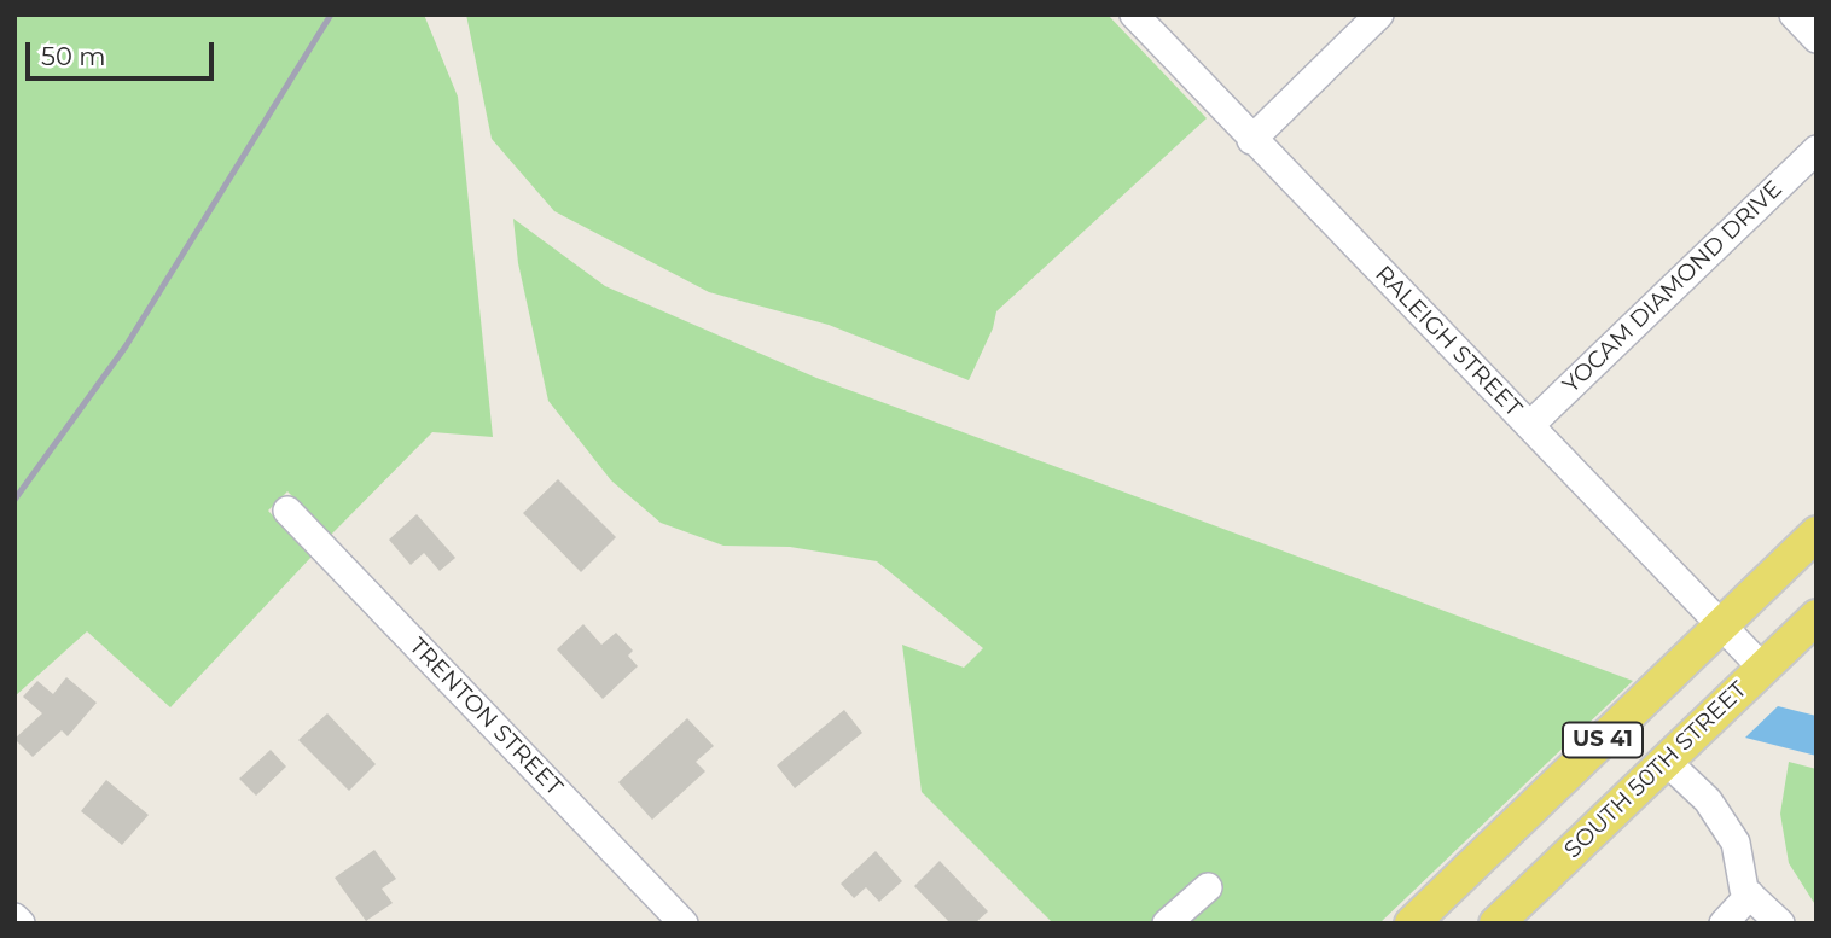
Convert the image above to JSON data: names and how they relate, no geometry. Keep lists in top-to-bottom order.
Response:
{
  "streets": {
    "main road": ["US 41", "SOUTH 50TH STREET"],
    "street": ["YOCAM DIAMOND DRIVE", "RALEIGH STREET", "TRENTON STREET"]
  },
  "crossings": [
    ["YOCAM DIAMOND DRIVE", "RALEIGH STREET"],
    ["RALEIGH STREET", "US 41"],
    ["RALEIGH STREET", "SOUTH 50TH STREET"]
  ],
  "scale_bar": "50 m"
}
